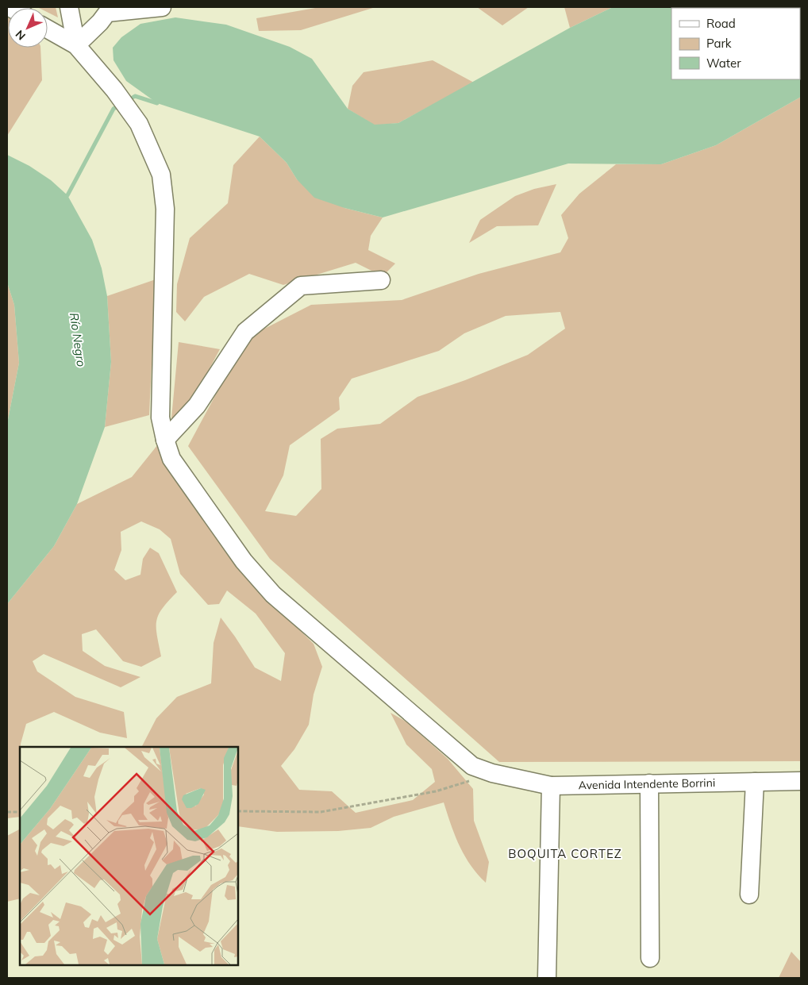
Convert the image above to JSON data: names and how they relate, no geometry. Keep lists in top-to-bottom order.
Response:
{
  "streets": {
    "street": ["Avenida Intendente Borrini"]
  },
  "districts": ["BOQUITA CORTEZ"],
  "water": ["Río Negro"],
  "legend": ["Road", "Park", "Water"],
  "north": "bottom left"
}
